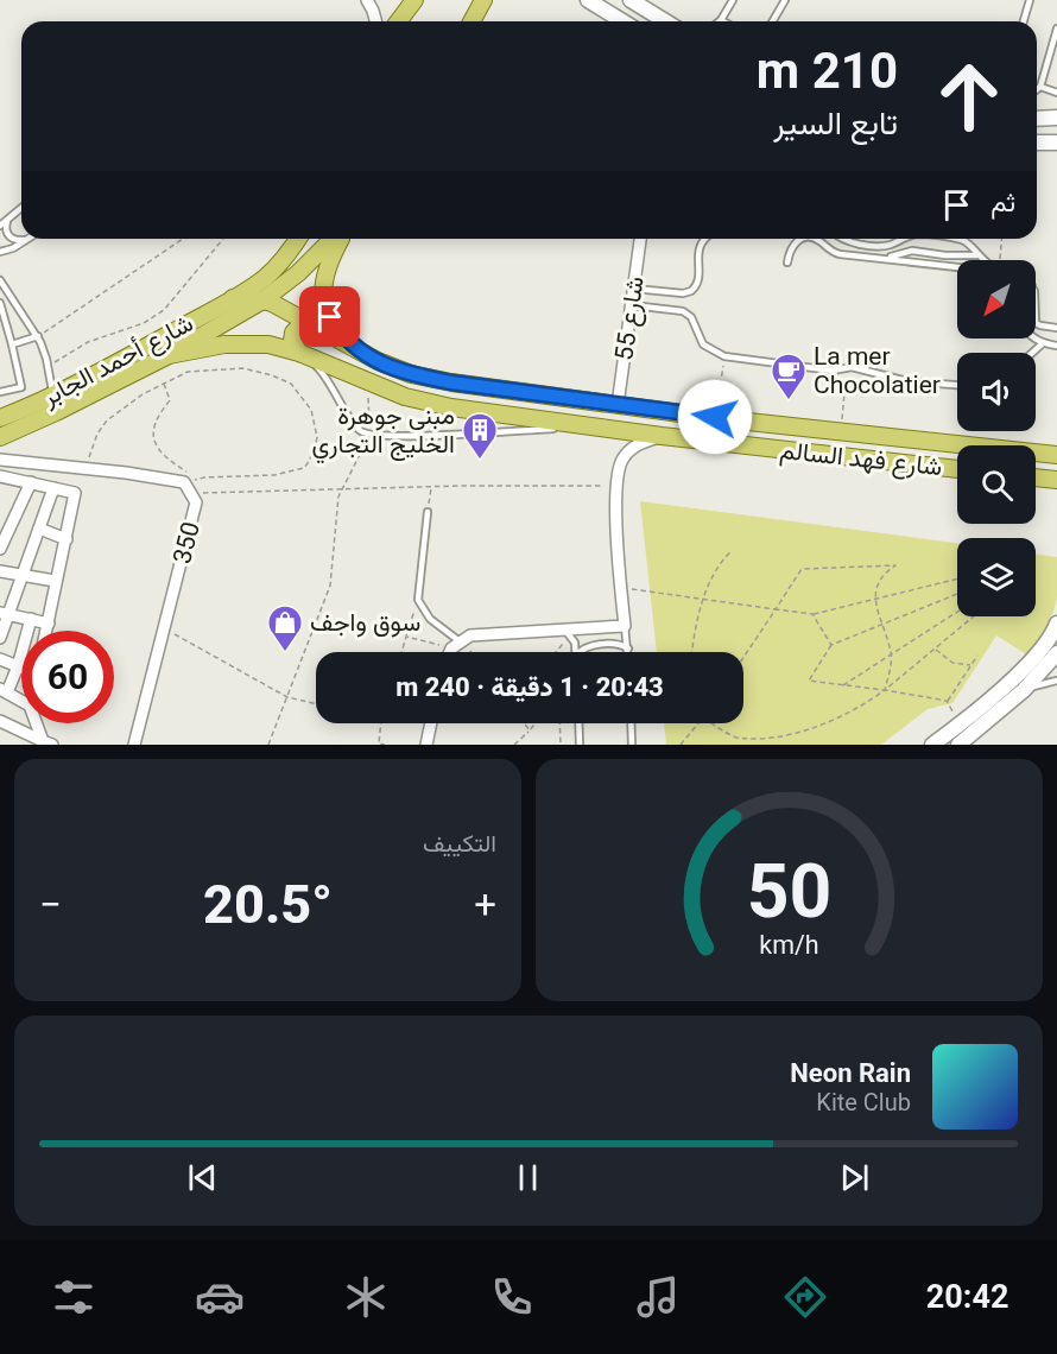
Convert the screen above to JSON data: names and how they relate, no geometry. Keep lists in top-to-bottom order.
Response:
{
  "streets": {
    "main road": ["شارع أحمد الجابر", "شارع فهد السالم"],
    "street": ["شارع 55", "350"]
  },
  "crossings": [
    ["شارع 55", "شارع فهد السالم"],
    ["شارع أحمد الجابر", "شارع فهد السالم"]
  ],
  "places": {
    "cafe": ["La mer Chocolatier"],
    "building": ["مبنى جوهرة الخليج التجاري"],
    "shop": ["سوق واجف"]
  },
  "north": "bottom left",
  "page": {
    "turn": ["210 m", "تابع السير"],
    "then": "ثم",
    "limit": "60",
    "trip": "20:43 · 1 دقيقة · 240 m",
    "tile": "التكييف",
    "heat": ["−", "20.5°", "+"],
    "song": ["Neon Rain", "Kite Club"],
    "tabs": "20:42",
    "gauge": ["50", "km/h"]
  }
}
